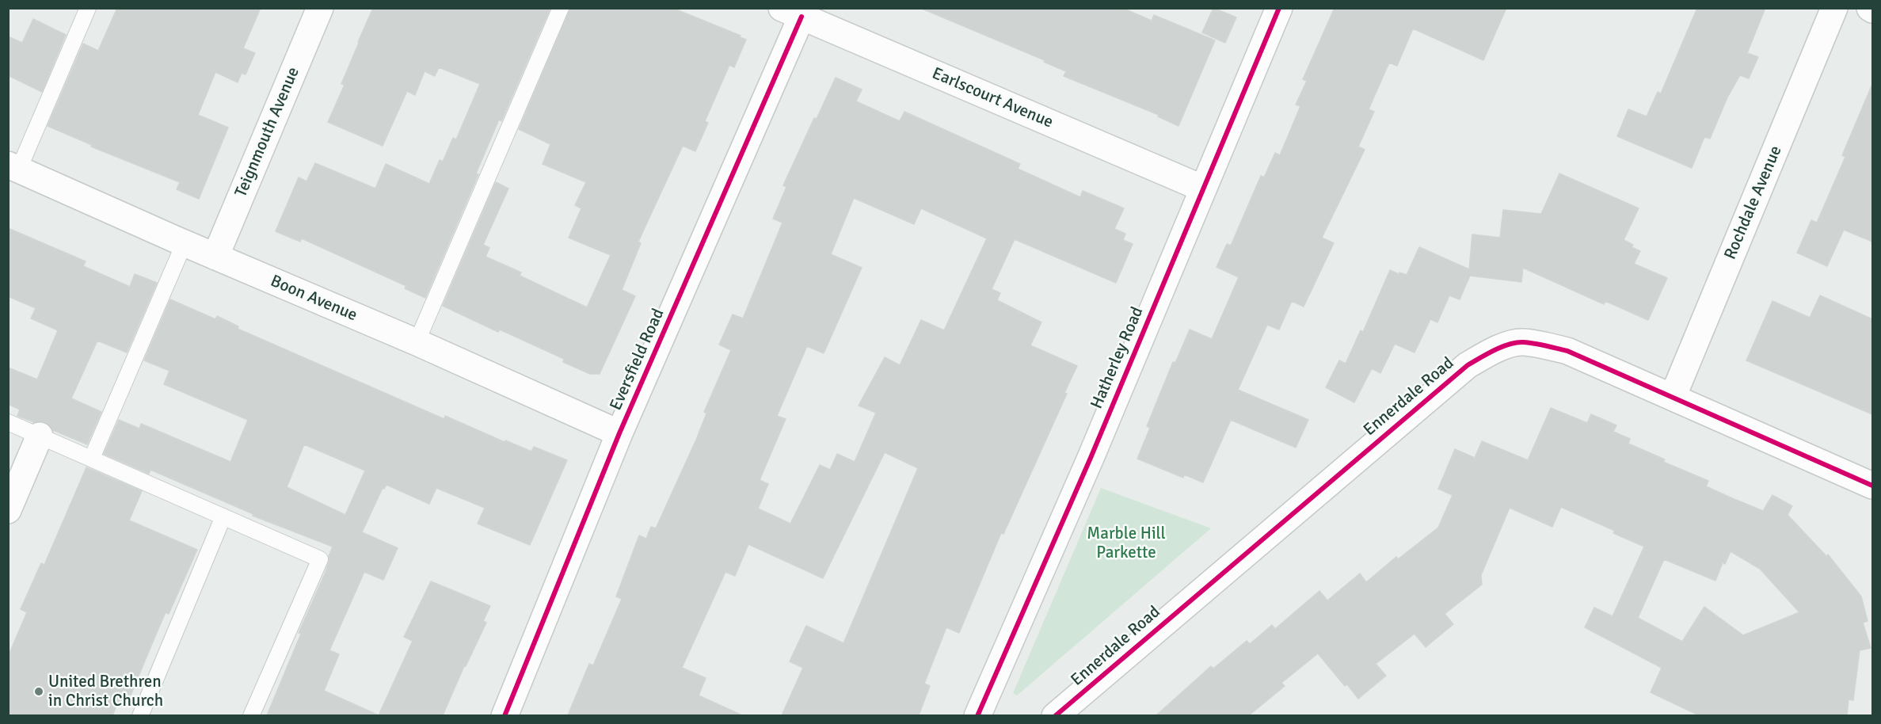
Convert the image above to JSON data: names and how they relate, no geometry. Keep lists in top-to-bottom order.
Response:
{
  "streets": {
    "street": [
      "Earlscourt Avenue",
      "Teignmouth Avenue",
      "Rochdale Avenue",
      "Boon Avenue",
      "Hatherley Road",
      "Eversfield Road",
      "Ennerdale Road"
    ]
  },
  "crossings": [
    ["Earlscourt Avenue", "Hatherley Road"],
    ["Earlscourt Avenue", "Eversfield Road"],
    ["Teignmouth Avenue", "Boon Avenue"],
    ["Rochdale Avenue", "Ennerdale Road"],
    ["Boon Avenue", "Eversfield Road"]
  ],
  "parks": ["Marble Hill Parkette"],
  "places": ["United Brethren in Christ Church"]
}
